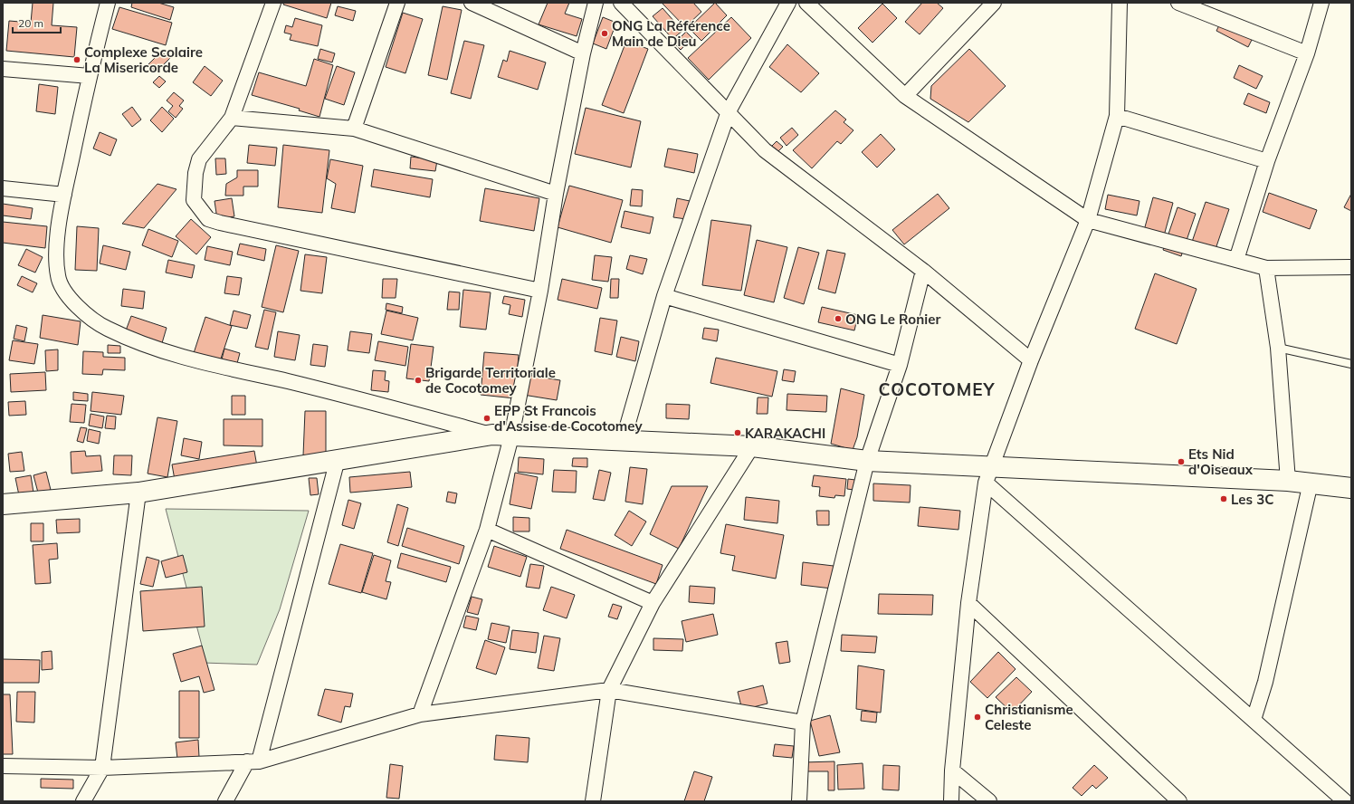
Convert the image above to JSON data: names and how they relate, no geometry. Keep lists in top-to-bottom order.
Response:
{
  "districts": ["COCOTOMEY"],
  "places": [
    "ONG La Référence Main de Dieu",
    "Complexe Scolaire La Misericorde",
    "ONG Le Ronier",
    "Brigarde Territoriale de Cocotomey",
    "EPP St Francois d'Assise de Cocotomey",
    "KARAKACHI",
    "Ets Nid d'Oiseaux",
    "Les 3C",
    "Christianisme Celeste"
  ],
  "scale_bar": "20 m"
}
